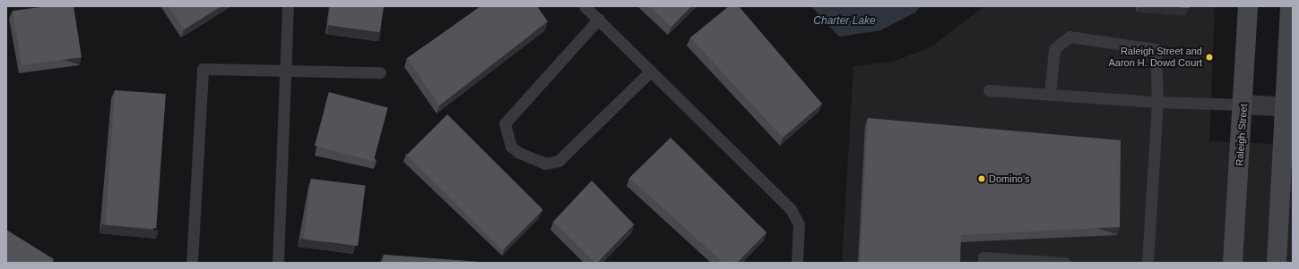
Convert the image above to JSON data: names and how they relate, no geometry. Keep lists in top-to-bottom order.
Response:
{
  "streets": {
    "street": ["Raleigh Street"]
  },
  "water": ["Charter Lake"],
  "places": ["Raleigh Street and Aaron H. Dowd Court", "Domino's"]
}
